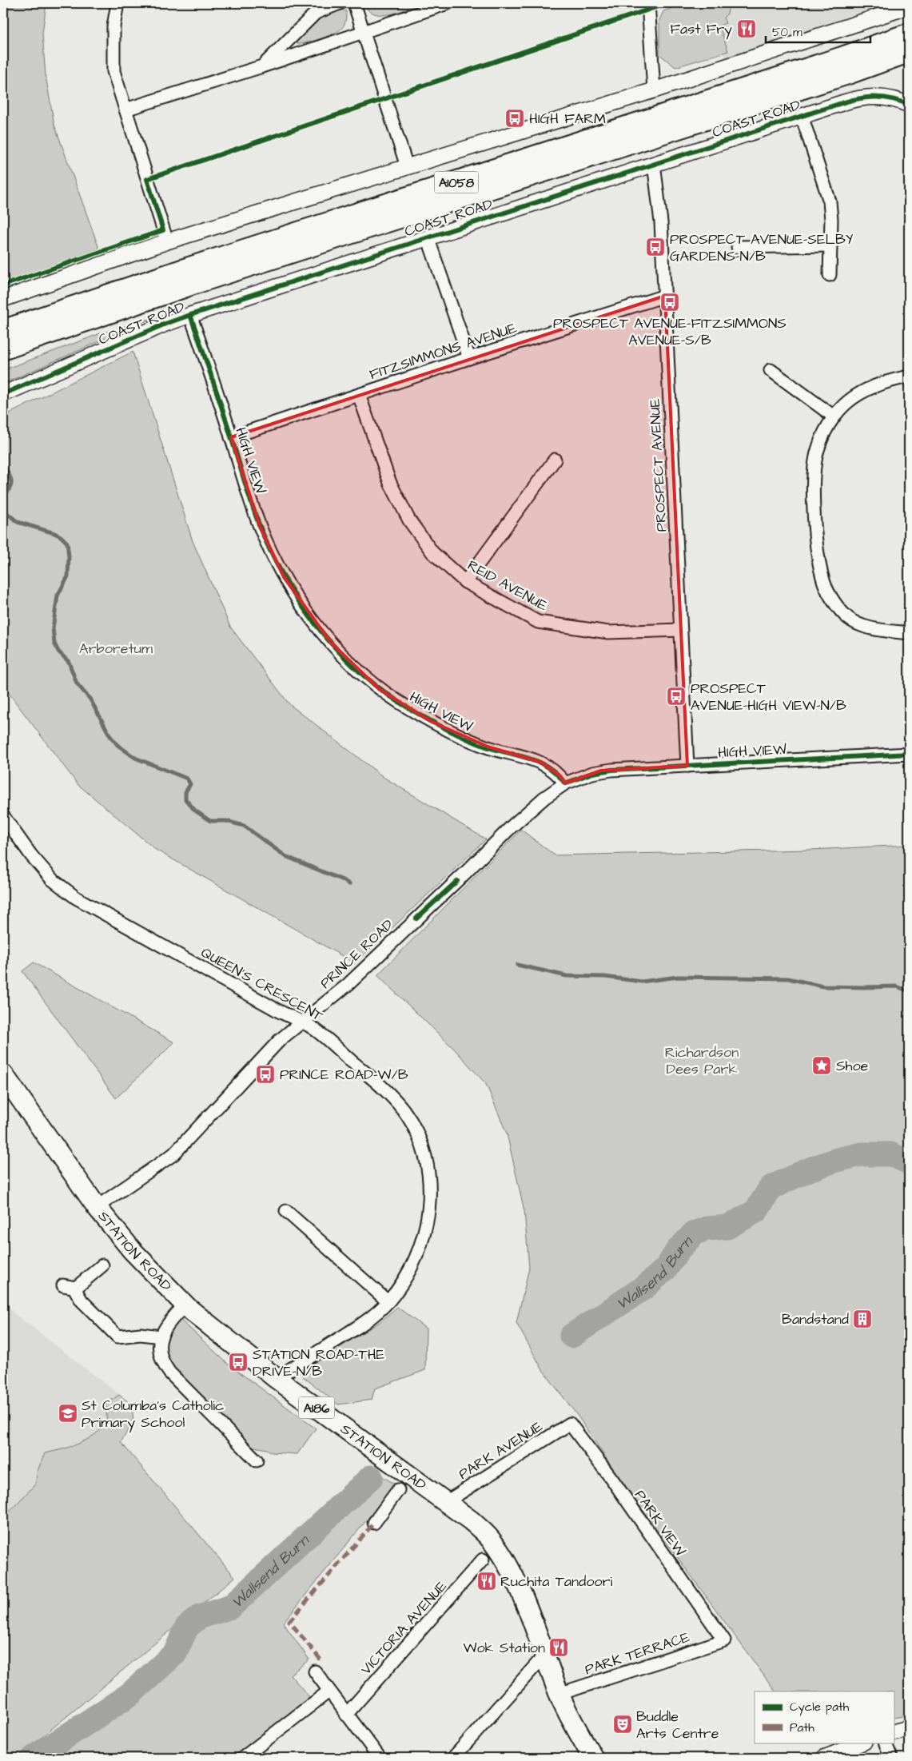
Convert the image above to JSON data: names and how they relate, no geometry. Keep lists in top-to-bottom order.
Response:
{
  "streets": {
    "highway": ["COAST ROAD", "A1058"],
    "main road": ["STATION ROAD", "A186"],
    "street": [
      "FITZSIMMONS AVENUE",
      "HIGH VIEW",
      "PROSPECT AVENUE",
      "REID AVENUE",
      "PRINCE ROAD",
      "QUEEN'S CRESCENT",
      "PARK AVENUE",
      "PARK VIEW",
      "VICTORIA AVENUE",
      "PARK TERRACE"
    ]
  },
  "crossings": [
    ["COAST ROAD", "HIGH VIEW"],
    ["COAST ROAD", "PROSPECT AVENUE"],
    ["FITZSIMMONS AVENUE", "HIGH VIEW"],
    ["FITZSIMMONS AVENUE", "PROSPECT AVENUE"],
    ["FITZSIMMONS AVENUE", "REID AVENUE"],
    ["HIGH VIEW", "PROSPECT AVENUE"],
    ["HIGH VIEW", "PRINCE ROAD"],
    ["PROSPECT AVENUE", "REID AVENUE"],
    ["PRINCE ROAD", "QUEEN'S CRESCENT"],
    ["PRINCE ROAD", "STATION ROAD"],
    ["QUEEN'S CRESCENT", "STATION ROAD"],
    ["STATION ROAD", "PARK AVENUE"],
    ["STATION ROAD", "PARK TERRACE"],
    ["PARK AVENUE", "PARK VIEW"],
    ["PARK VIEW", "PARK TERRACE"]
  ],
  "water": ["Wallsend Burn"],
  "parks": ["Arboretum", "Richardson Dees Park"],
  "places": {
    "restaurant": ["Fast Fry", "Ruchita Tandoori", "Wok Station"],
    "bus stop": [
      "HIGH FARM",
      "PROSPECT AVENUE-SELBY GARDENS-N/B",
      "PROSPECT AVENUE-FITZSIMMONS AVENUE-S/B",
      "PROSPECT AVENUE-HIGH VIEW-N/B",
      "PRINCE ROAD-W/B",
      "STATION ROAD-THE DRIVE-N/B"
    ],
    "place": ["Shoe"],
    "building": ["Bandstand"],
    "school or university": ["St Columba's Catholic Primary School"],
    "theatre": ["Buddle Arts Centre"]
  },
  "legend": ["Cycle path", "Path"],
  "scale_bar": "50 m"
}
